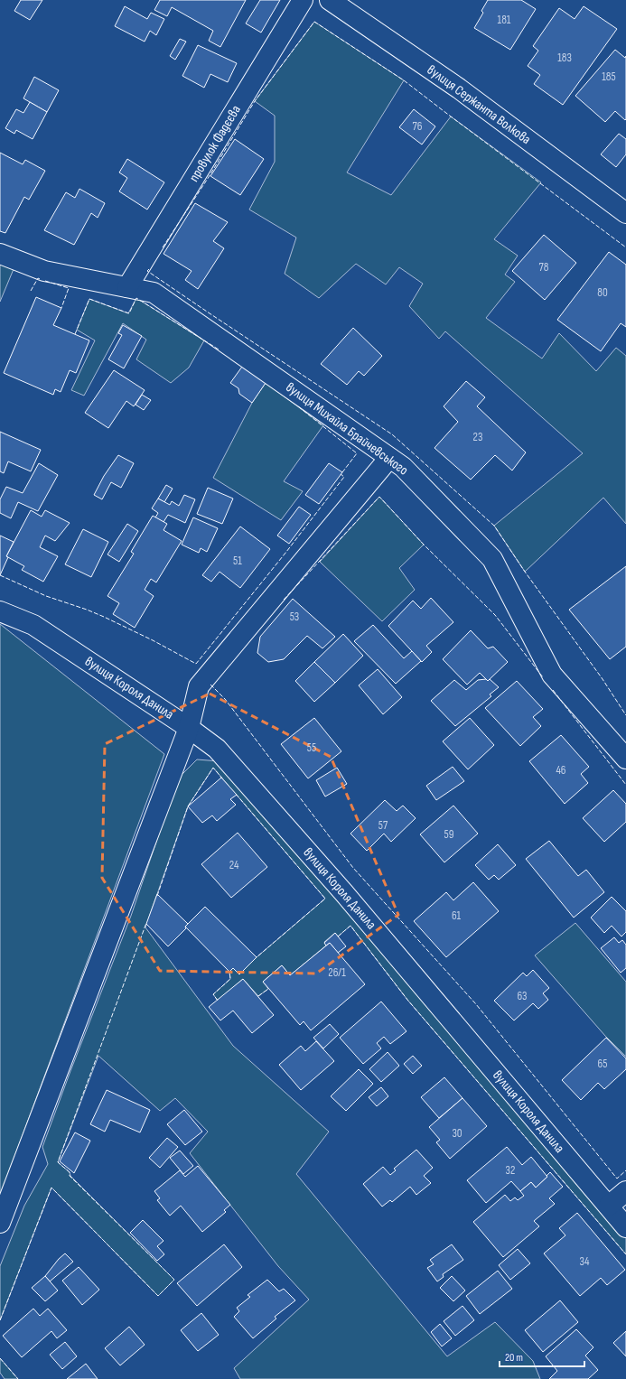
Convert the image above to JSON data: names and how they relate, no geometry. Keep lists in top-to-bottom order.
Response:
{
  "streets": {
    "street": [
      "вулиця Сержанта Волкова",
      "провулок Фадєєва",
      "вулиця Михайла Брайчевського",
      "вулиця Короля Данила"
    ]
  },
  "crossings": [
    ["провулок Фадєєва", "вулиця Михайла Брайчевського"]
  ],
  "house_numbers": [
    "181",
    "183",
    "185",
    "76",
    "78",
    "80",
    "23",
    "51",
    "53",
    "55",
    "46",
    "57",
    "59",
    "24",
    "61",
    "26/1",
    "63",
    "65",
    "30",
    "32",
    "34"
  ],
  "scale_bar": "20 m"
}
